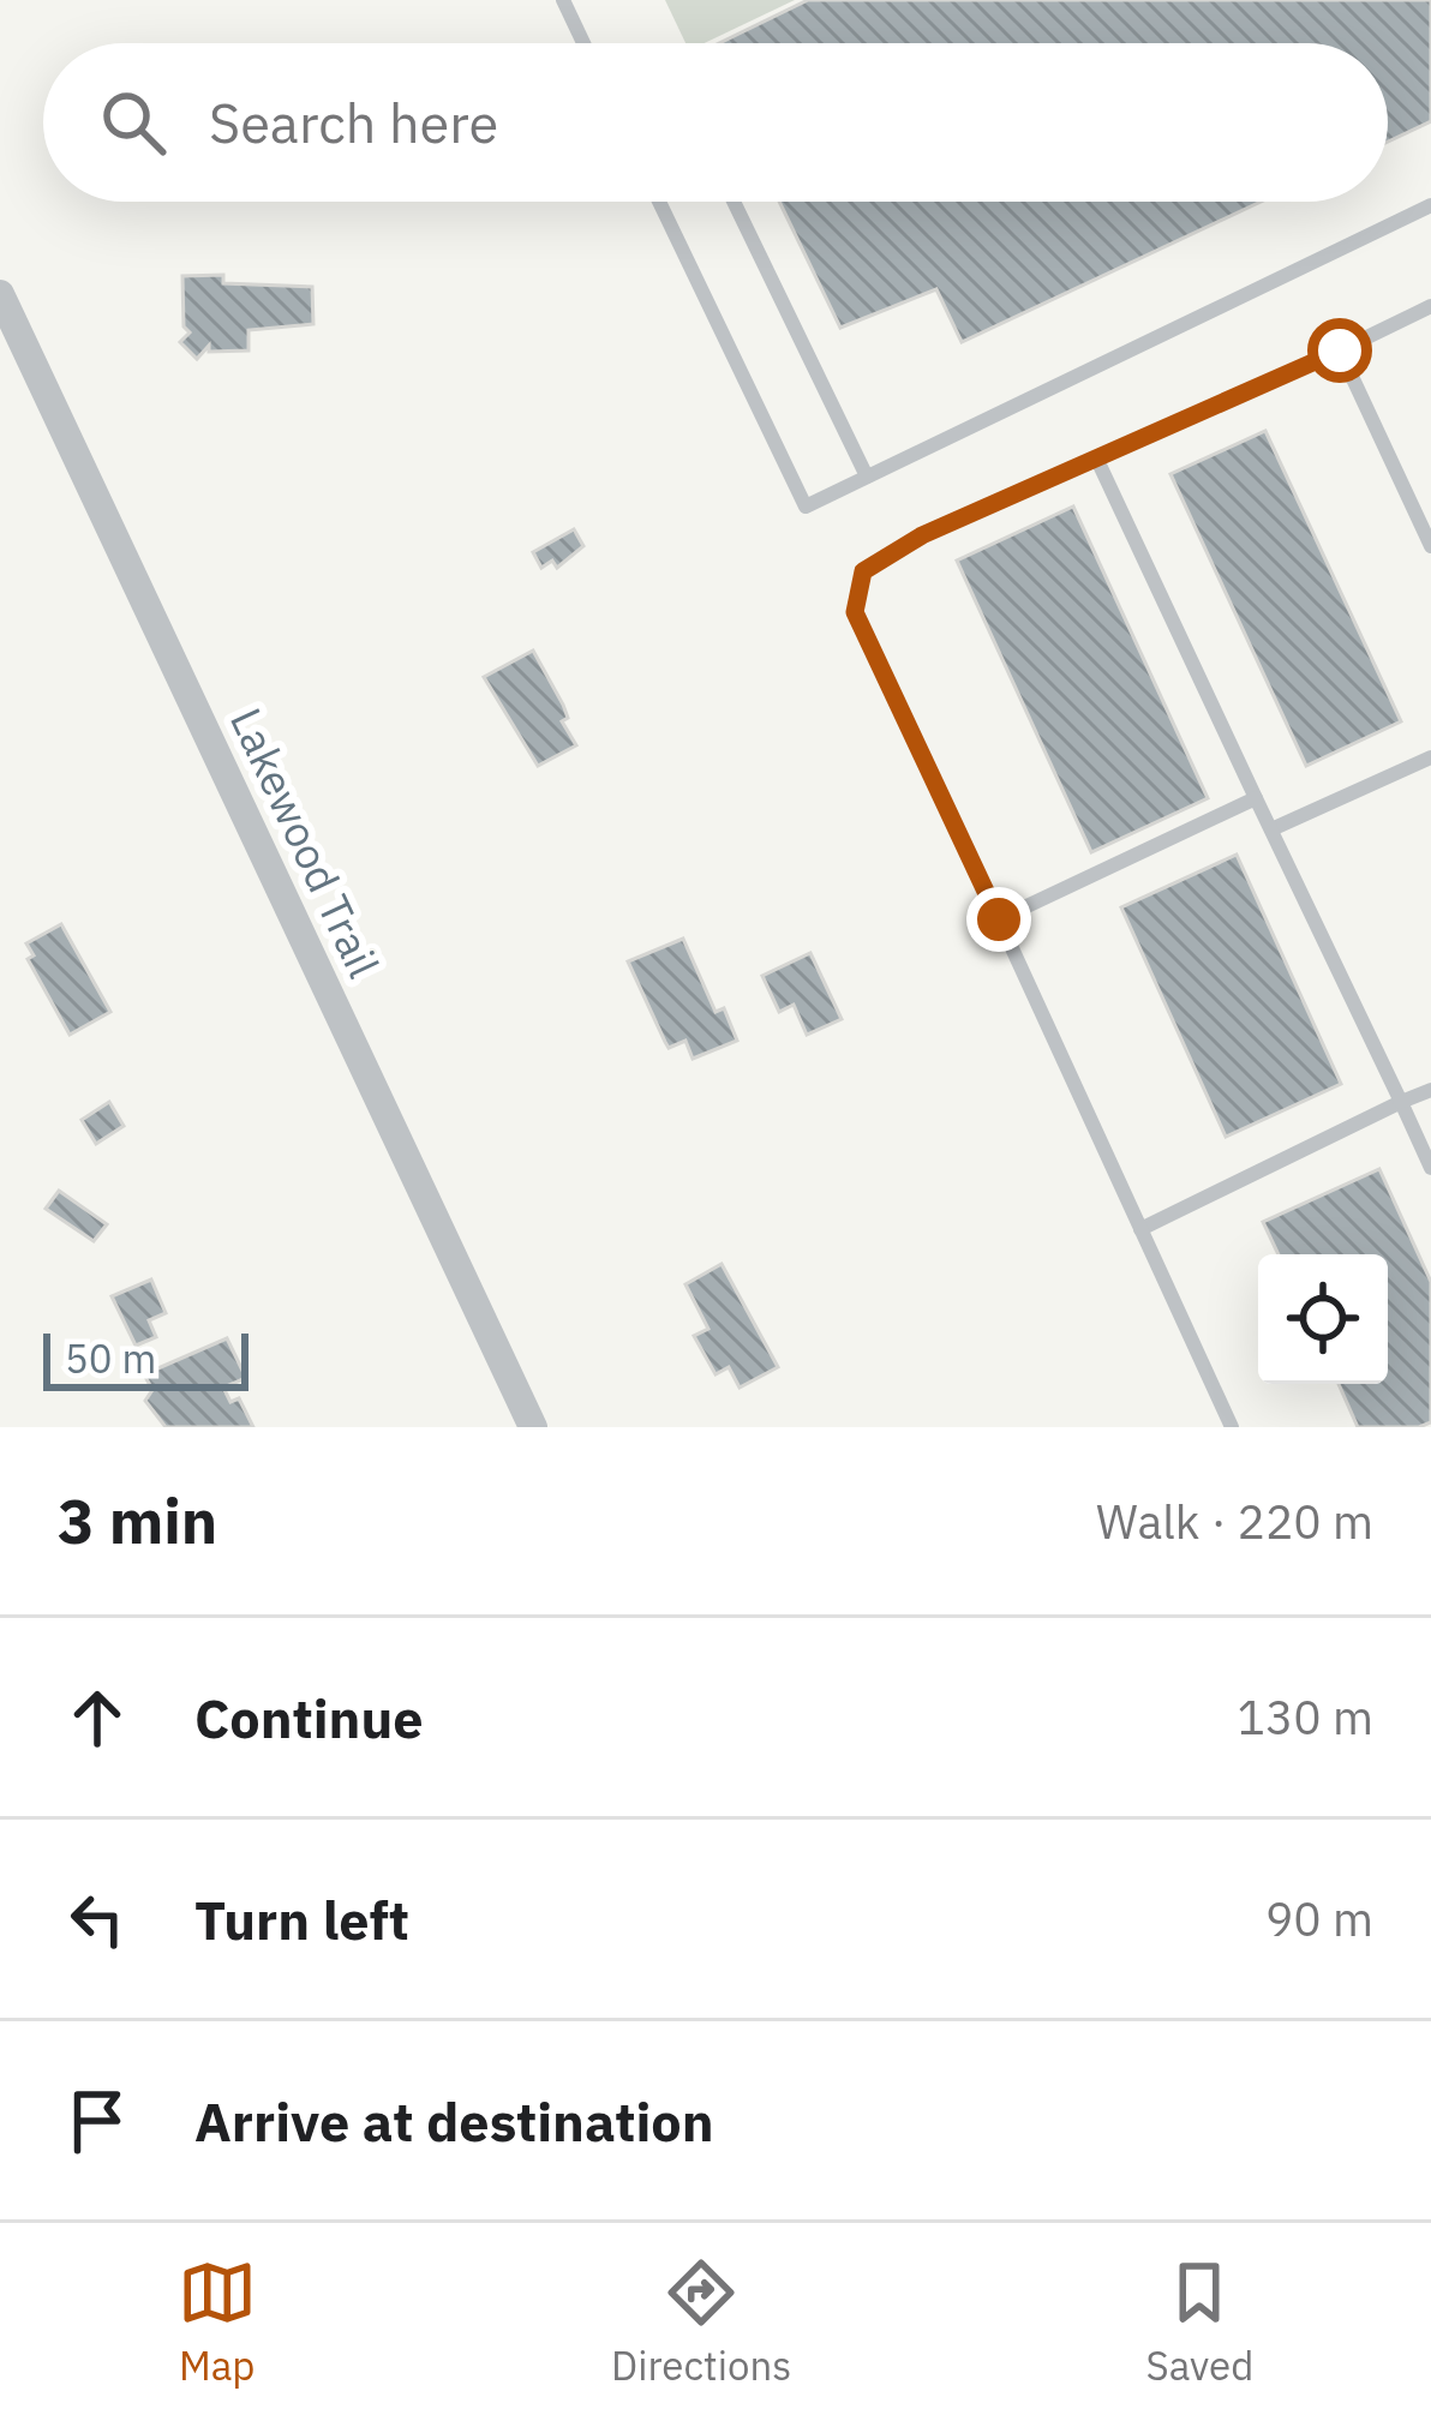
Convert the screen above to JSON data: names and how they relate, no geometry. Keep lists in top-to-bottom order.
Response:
{
  "streets": {
    "street": ["Lakewood Trail"]
  },
  "scale_bar": "50 m",
  "page": {
    "search": "Search here",
    "scale": "50 m",
    "heading": ["3 min", "Walk · 220 m"],
    "list": [
      ["Continue", "130 m"],
      ["Turn left", "90 m"],
      "Arrive at destination"
    ],
    "nav": ["Map", "Directions", "Saved"]
  }
}
